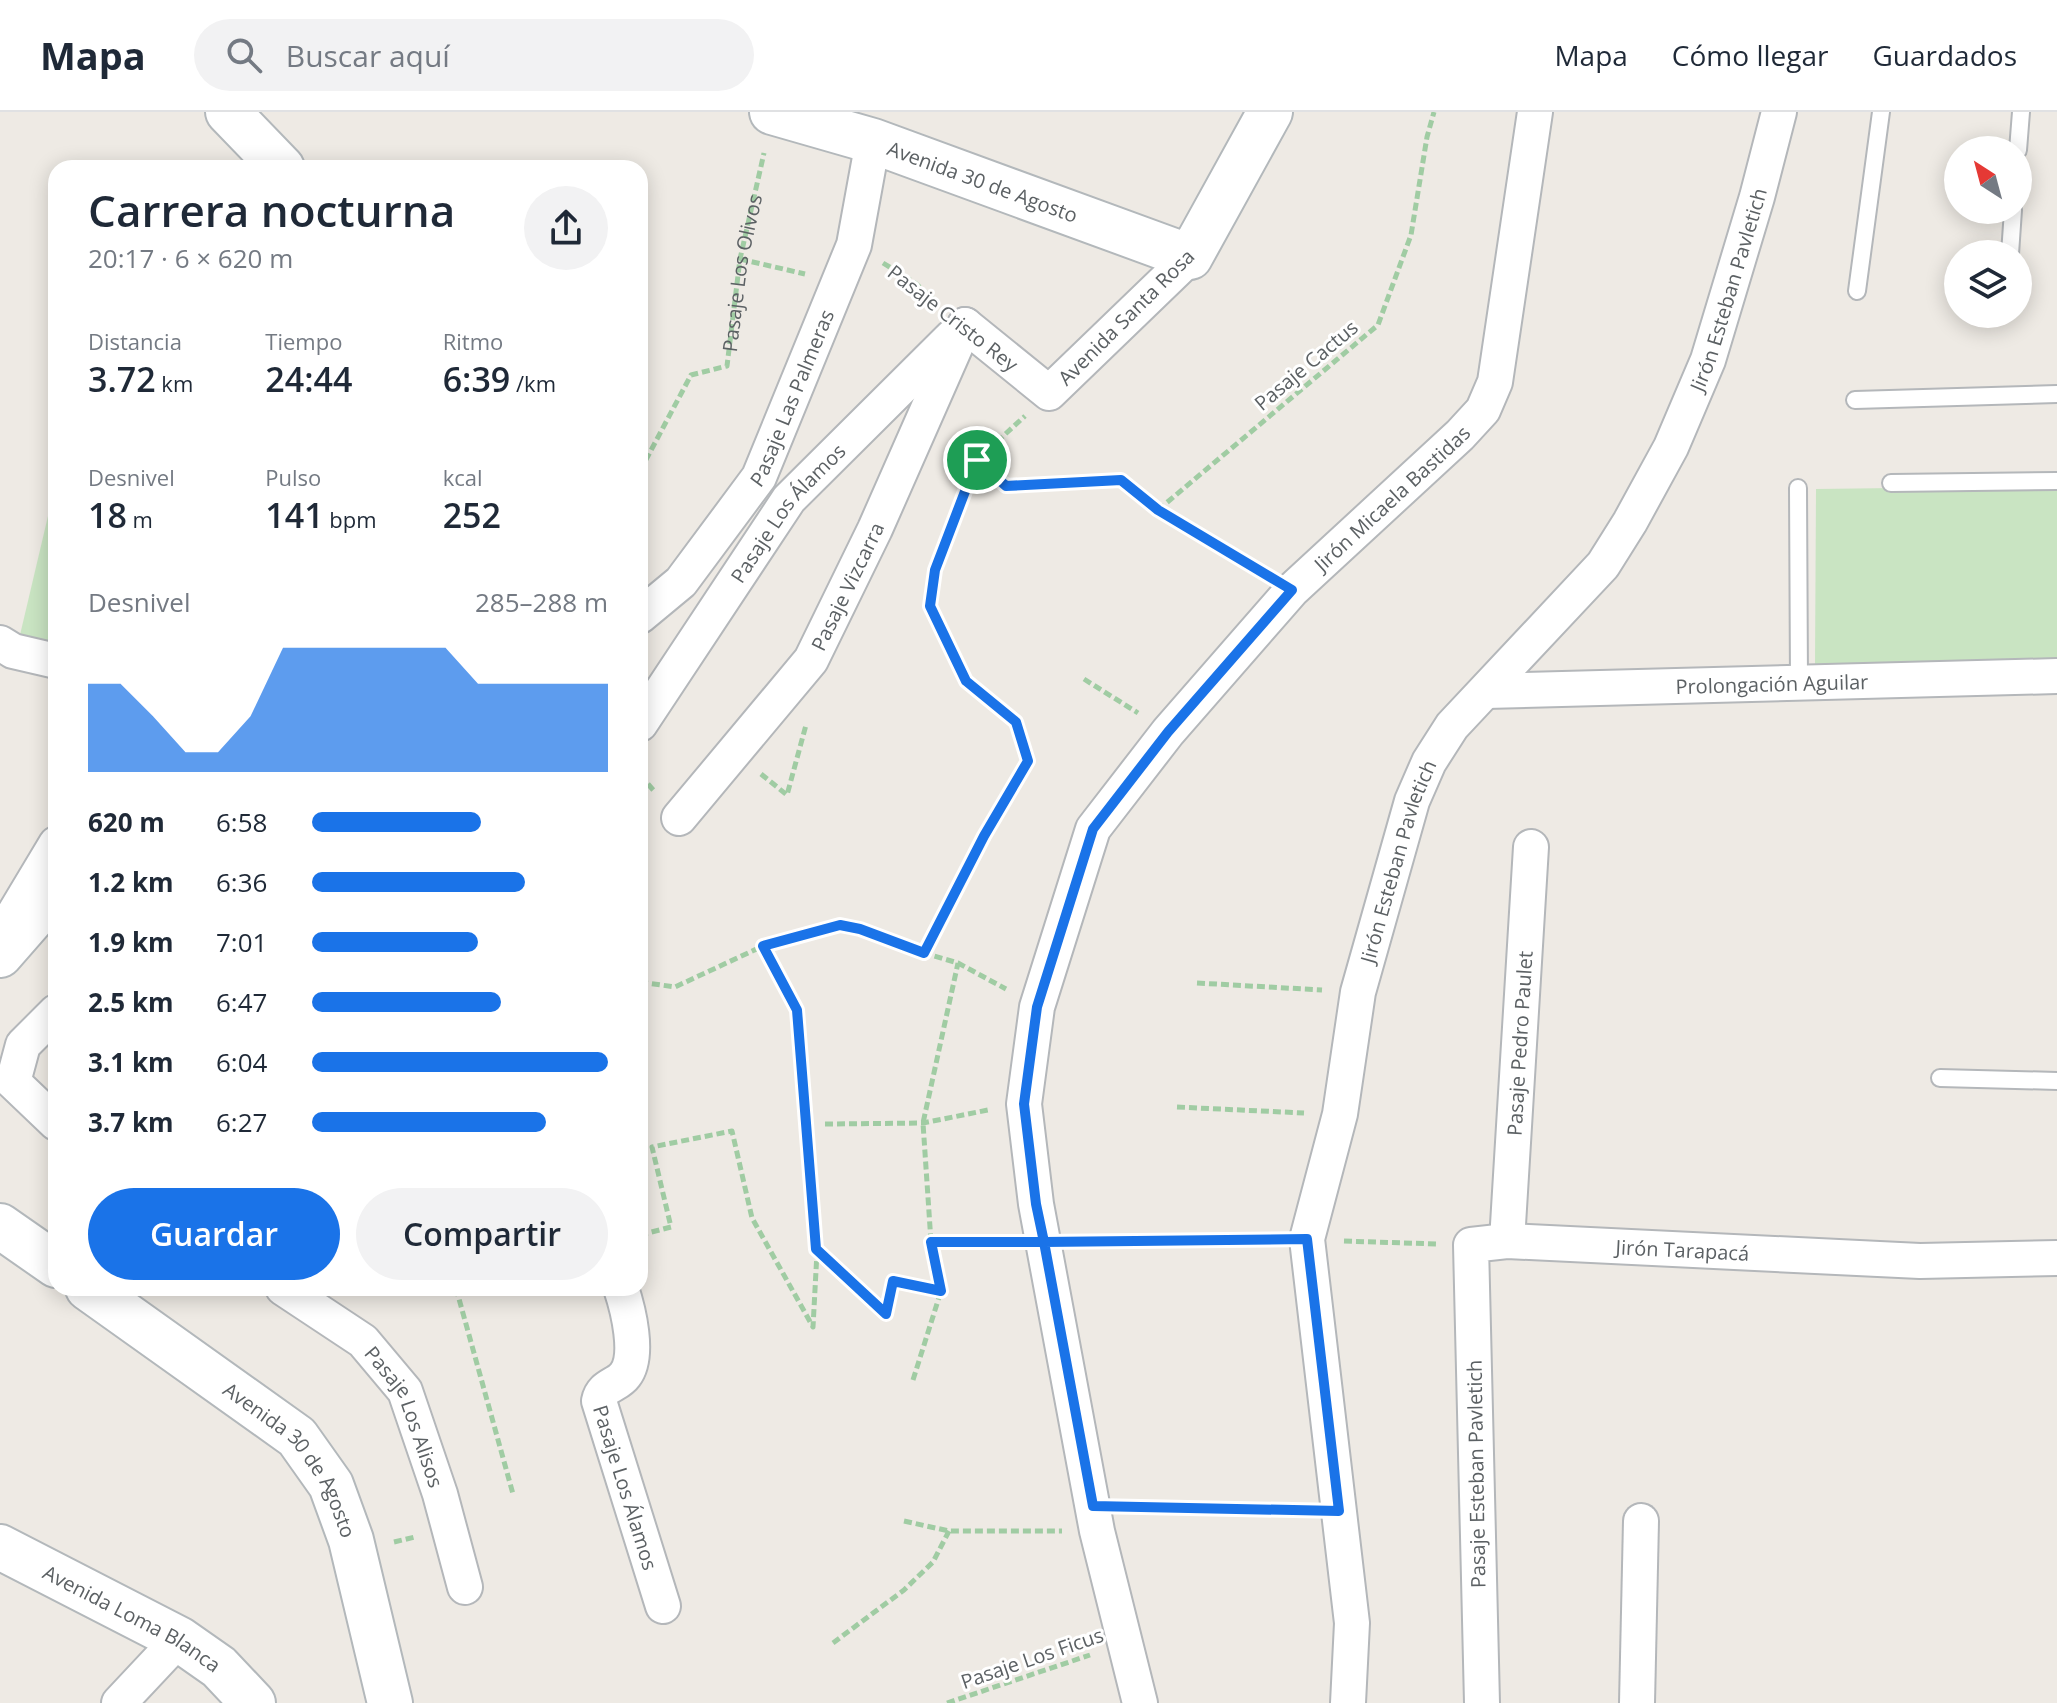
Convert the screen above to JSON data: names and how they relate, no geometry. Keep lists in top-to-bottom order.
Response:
{
  "streets": {
    "street": [
      "Avenida 30 de Agosto",
      "Jirón Esteban Pavletich",
      "Avenida Santa Rosa",
      "Pasaje Cristo Rey",
      "Pasaje Las Palmeras",
      "Jirón Micaela Bastidas",
      "Pasaje Los Álamos",
      "Pasaje Vizcarra",
      "Prolongación Aguilar",
      "Pasaje Pedro Paulet",
      "Jirón Tarapacá",
      "Pasaje Los Alisos",
      "Pasaje Esteban Pavletich",
      "Avenida Loma Blanca"
    ],
    "path": ["Pasaje Los Olivos", "Pasaje Cactus", "Pasaje Los Ficus"]
  },
  "crossings": [
    ["Avenida 30 de Agosto", "Pasaje Los Olivos"],
    ["Avenida 30 de Agosto", "Avenida Santa Rosa"],
    ["Avenida 30 de Agosto", "Pasaje Las Palmeras"],
    ["Jirón Esteban Pavletich", "Prolongación Aguilar"],
    ["Avenida Santa Rosa", "Pasaje Cristo Rey"],
    ["Pasaje Cristo Rey", "Pasaje Las Palmeras"],
    ["Pasaje Cristo Rey", "Pasaje Los Álamos"],
    ["Pasaje Cristo Rey", "Pasaje Vizcarra"],
    ["Jirón Micaela Bastidas", "Pasaje Los Ficus"],
    ["Pasaje Los Álamos", "Pasaje Vizcarra"],
    ["Pasaje Pedro Paulet", "Jirón Tarapacá"],
    ["Jirón Tarapacá", "Pasaje Esteban Pavletich"]
  ],
  "north": "top left",
  "page": {
    "header": "Mapa",
    "search": "Buscar aquí",
    "nav": ["Mapa", "Cómo llegar", "Guardados"],
    "heading": ["Carrera nocturna", "20:17 · 6 × 620 m"],
    "stats": [
      ["Distancia", "3.72 km"],
      ["Tiempo", "24:44"],
      ["Ritmo", "6:39 /km"],
      ["Desnivel", "18 m"],
      ["Pulso", "141 bpm"],
      ["kcal", "252"]
    ],
    "chart": ["Desnivel", "285–288 m"],
    "list": [
      {
        "name": "620 m",
        "note": "6:58"
      },
      {
        "name": "1.2 km",
        "note": "6:36"
      },
      {
        "name": "1.9 km",
        "note": "7:01"
      },
      {
        "name": "2.5 km",
        "note": "6:47"
      },
      {
        "name": "3.1 km",
        "note": "6:04"
      },
      {
        "name": "3.7 km",
        "note": "6:27"
      }
    ],
    "buttons": ["Guardar", "Compartir"]
  }
}
